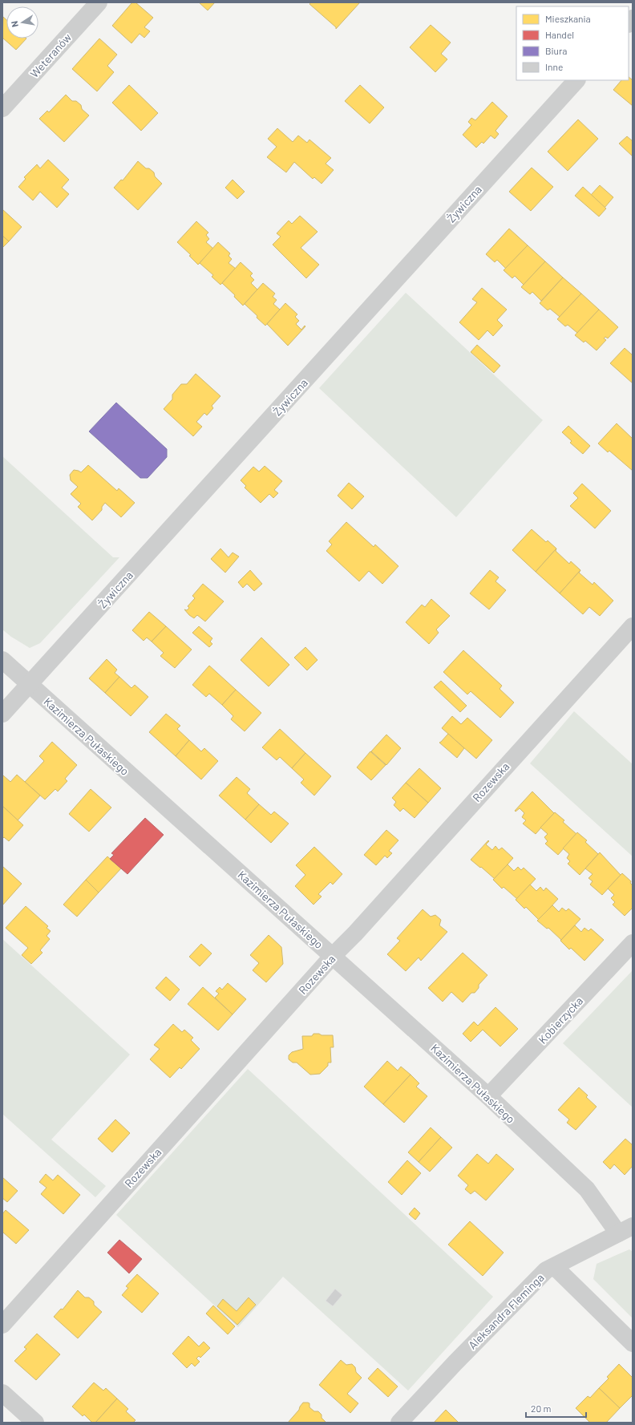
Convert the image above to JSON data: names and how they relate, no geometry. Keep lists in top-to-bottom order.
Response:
{
  "streets": {
    "street": [
      "Weteranów",
      "Żywiczna",
      "Kazimierza Pułaskiego",
      "Rozewska",
      "Kobierzycka",
      "Aleksandra Fleminga"
    ]
  },
  "crossings": [
    ["Żywiczna", "Kazimierza Pułaskiego"],
    ["Kazimierza Pułaskiego", "Rozewska"],
    ["Kazimierza Pułaskiego", "Kobierzycka"],
    ["Kazimierza Pułaskiego", "Aleksandra Fleminga"]
  ],
  "legend": [
    "Mieszkania",
    "Handel",
    "Biura",
    "Inne"
  ],
  "scale_bar": "20 m",
  "north": "left"
}
